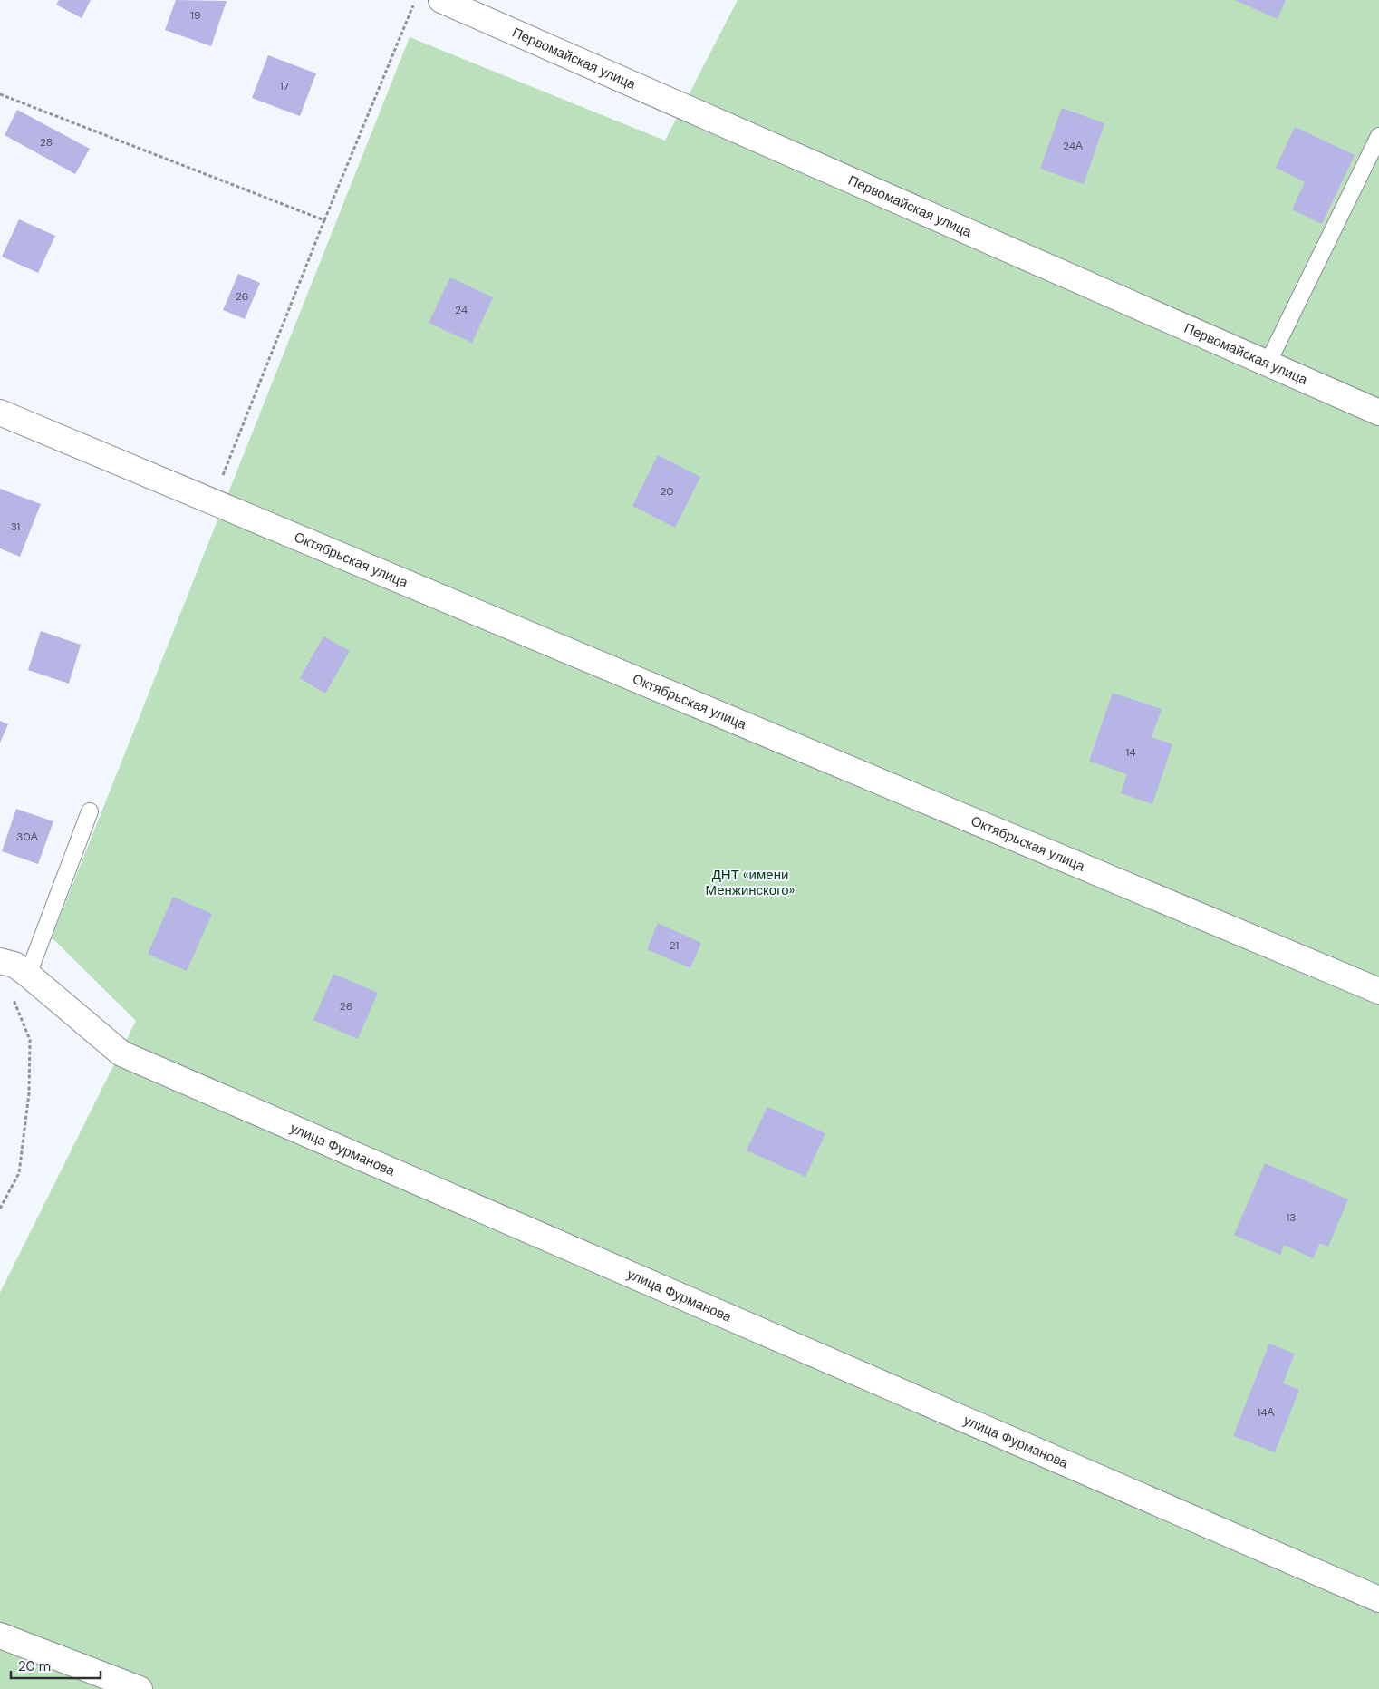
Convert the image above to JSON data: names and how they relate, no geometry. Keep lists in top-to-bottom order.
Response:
{
  "streets": {
    "street": ["Первомайская улица", "Октябрьская улица", "улица Фурманова"]
  },
  "parks": ["ДНТ «имени Менжинского»"],
  "house_numbers": [
    "19",
    "17",
    "28",
    "24А",
    "26",
    "24",
    "20",
    "31",
    "14",
    "30А",
    "21",
    "26",
    "13",
    "14А"
  ],
  "scale_bar": "20 m"
}
